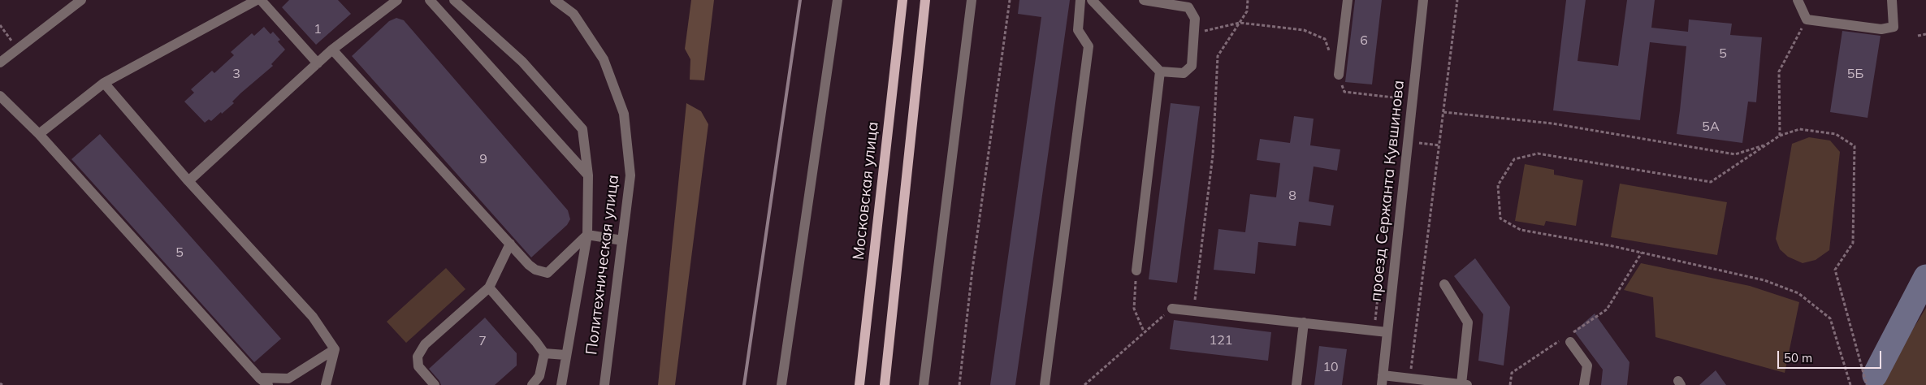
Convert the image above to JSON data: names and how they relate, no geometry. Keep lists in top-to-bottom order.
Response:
{
  "streets": {
    "main road": ["Московская улица"],
    "street": ["проезд Сержанта Кувшинова", "Политехническая улица"]
  },
  "house_numbers": [
    "1",
    "6",
    "5",
    "3",
    "5Б",
    "5А",
    "9",
    "8",
    "5",
    "121",
    "7",
    "10"
  ],
  "scale_bar": "50 m"
}
